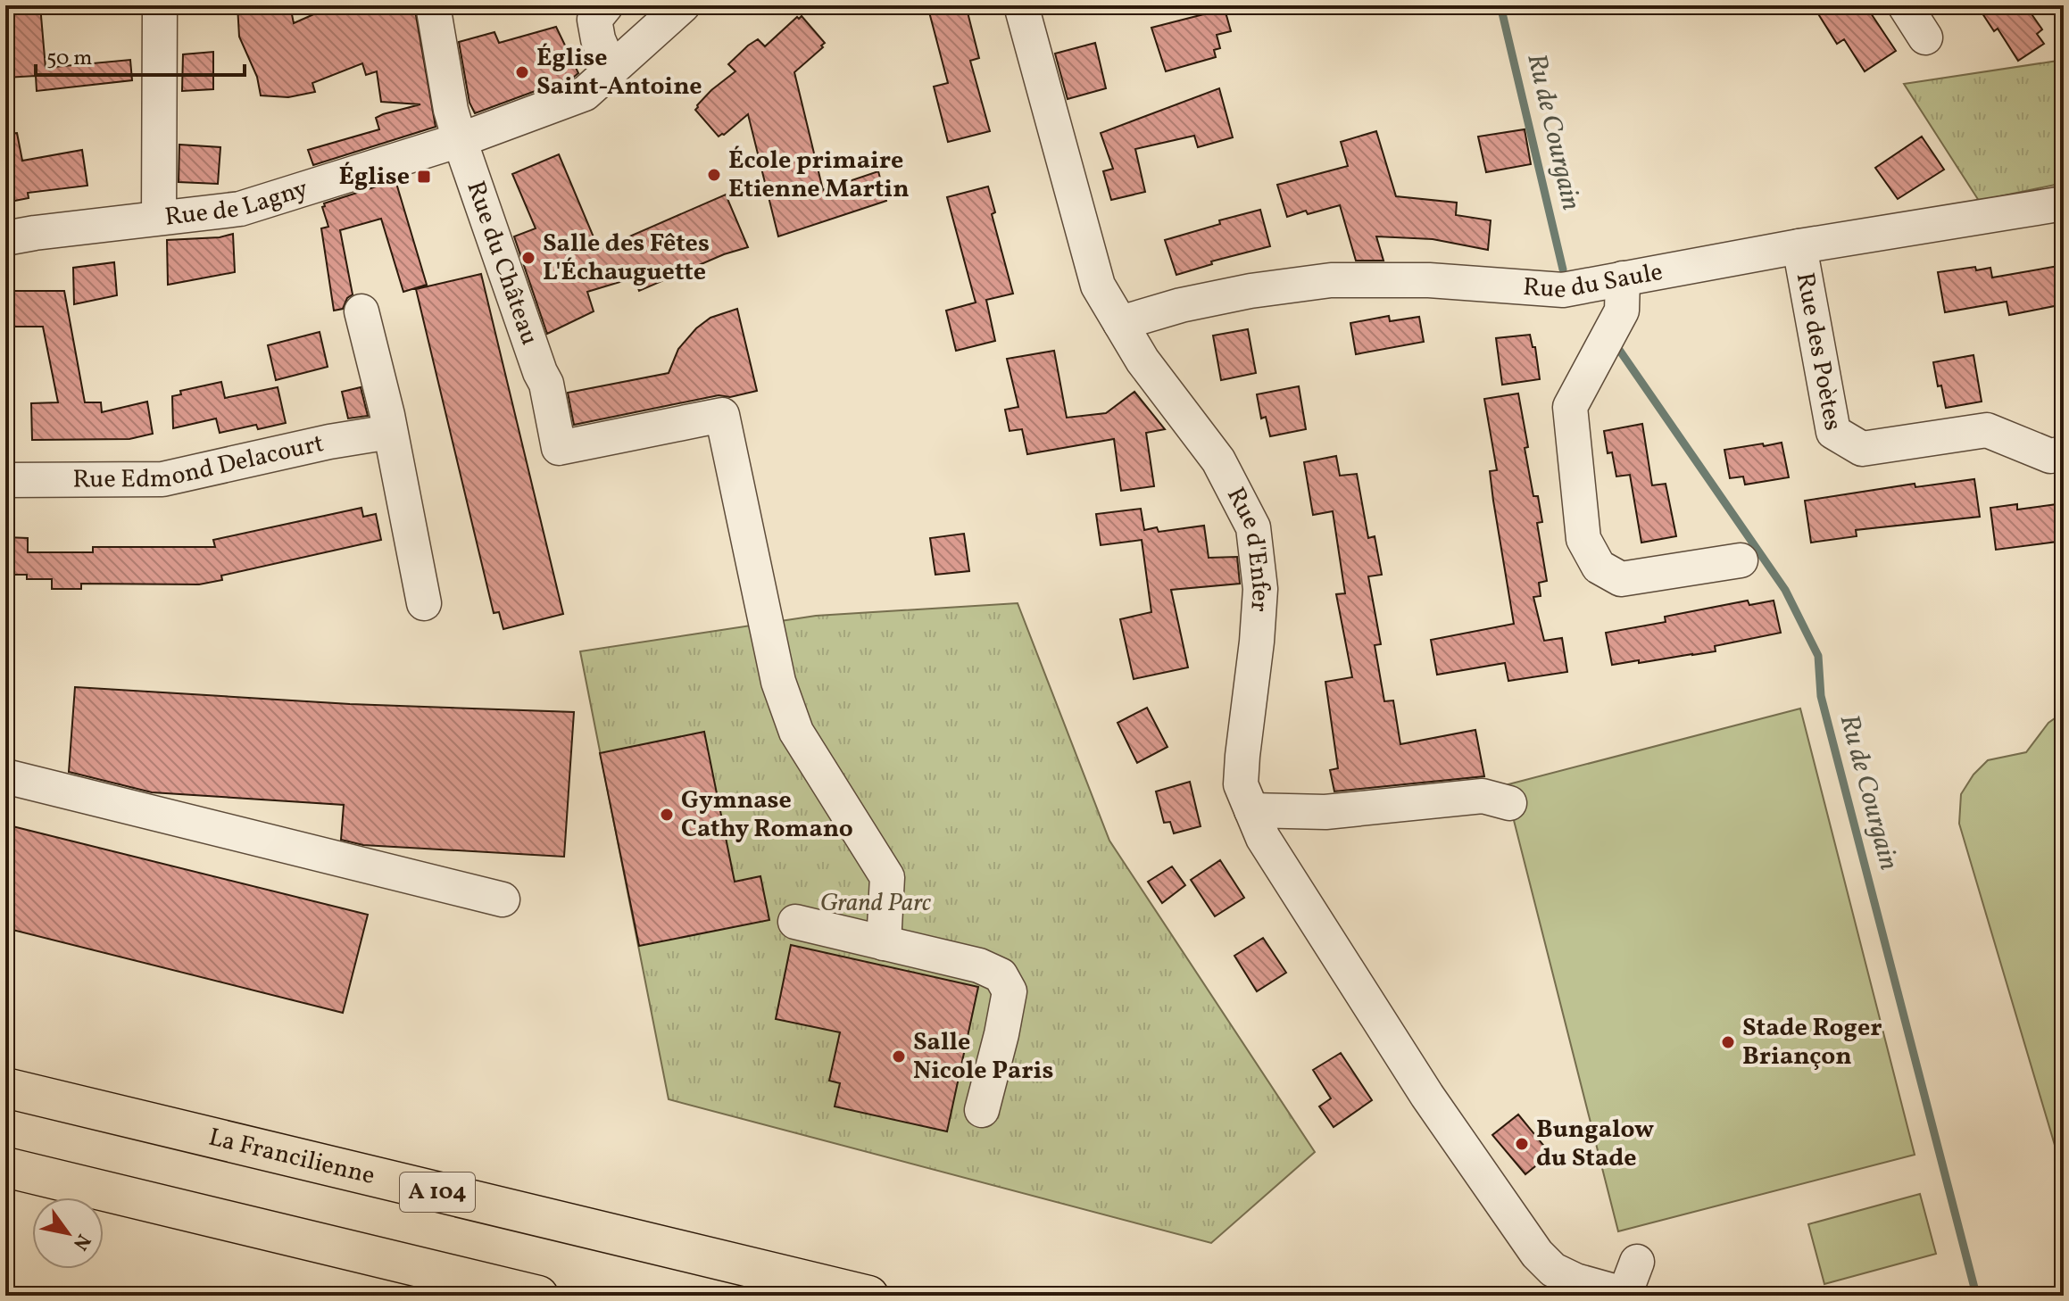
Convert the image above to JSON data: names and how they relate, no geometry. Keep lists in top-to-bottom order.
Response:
{
  "streets": {
    "highway": ["La Francilienne", "A 104"],
    "street": [
      "Rue de Lagny",
      "Rue du Château",
      "Rue du Saule",
      "Rue des Poètes",
      "Rue Edmond Delacourt",
      "Rue d'Enfer"
    ]
  },
  "crossings": [
    ["Rue de Lagny", "Rue du Château"],
    ["Rue du Saule", "Rue des Poètes"],
    ["Rue du Saule", "Rue d'Enfer"]
  ],
  "water": ["Ru de Courgain"],
  "parks": ["Grand Parc"],
  "places": {
    "other": [
      "Église Saint-Antoine",
      "École primaire Etienne Martin",
      "Salle des Fêtes L'Échauguette",
      "Gymnase Cathy Romano",
      "Stade Roger Briançon",
      "Salle Nicole Paris",
      "Bungalow du Stade"
    ],
    "transit": ["Église"]
  },
  "scale_bar": "50 m",
  "north": "bottom right"
}
